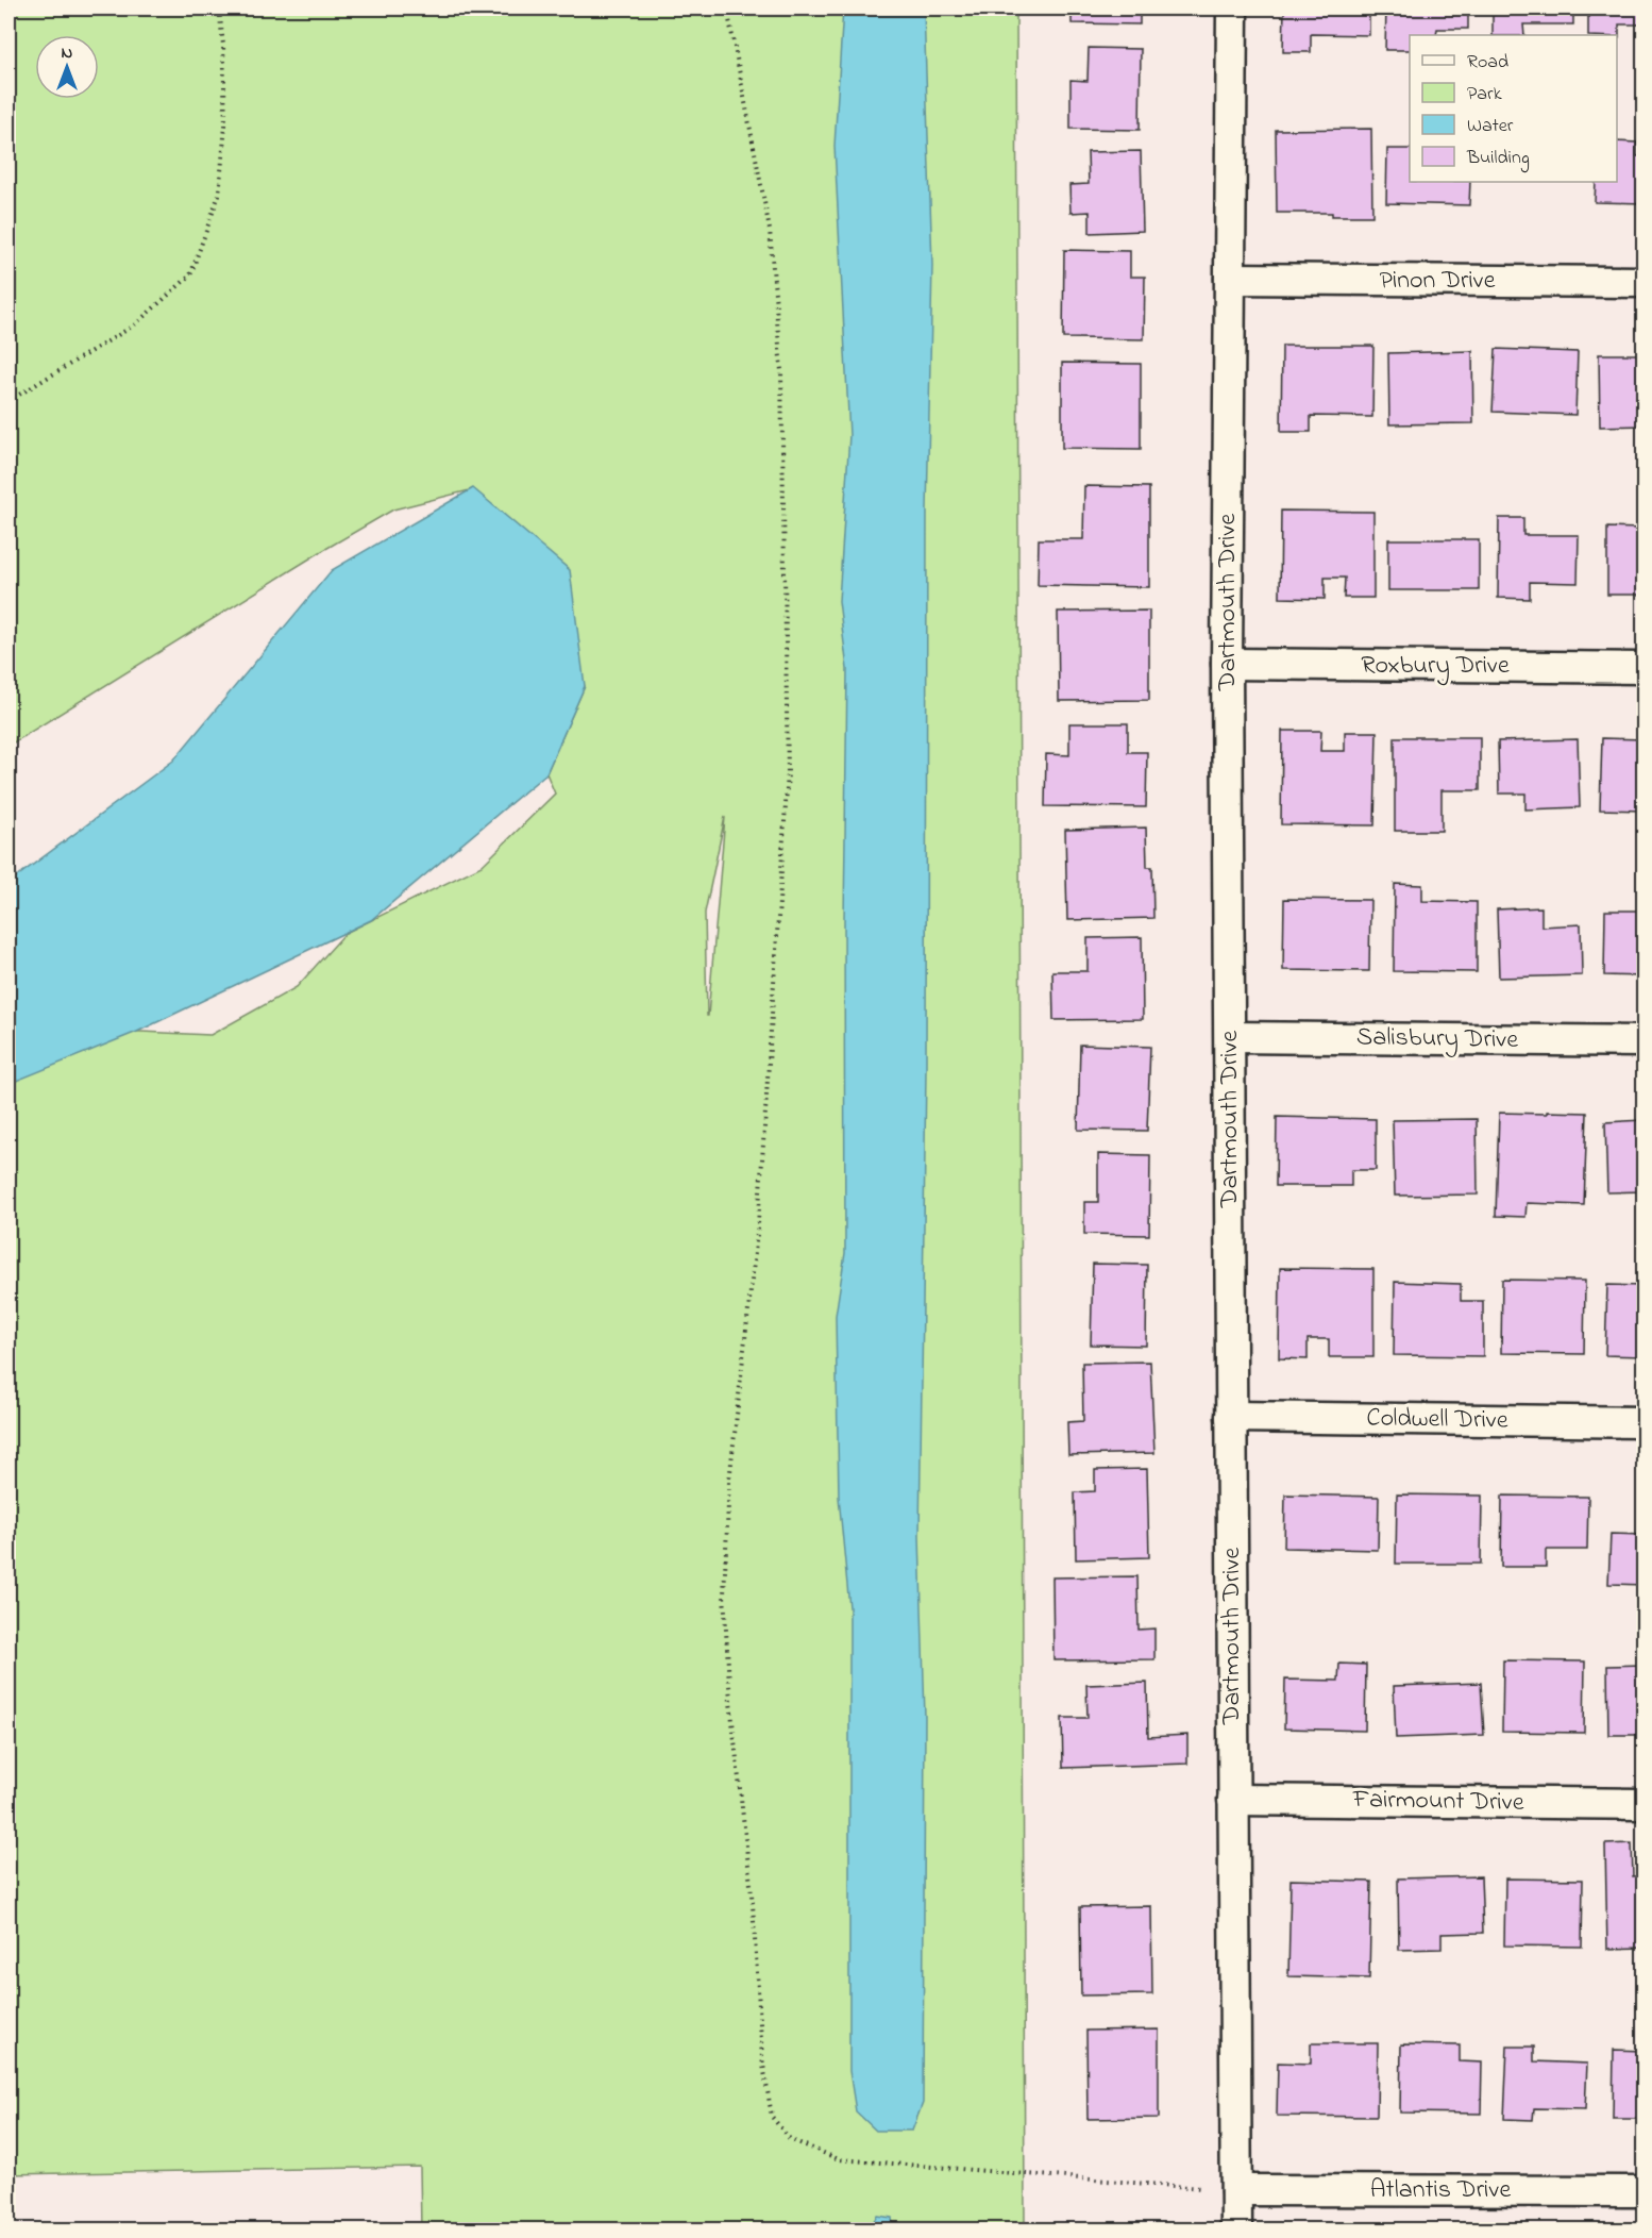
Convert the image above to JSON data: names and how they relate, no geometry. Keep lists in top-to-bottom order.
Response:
{
  "streets": {
    "street": [
      "Pinon Drive",
      "Dartmouth Drive",
      "Roxbury Drive",
      "Salisbury Drive",
      "Coldwell Drive",
      "Fairmount Drive",
      "Atlantis Drive"
    ]
  },
  "crossings": [
    ["Pinon Drive", "Dartmouth Drive"],
    ["Dartmouth Drive", "Roxbury Drive"],
    ["Dartmouth Drive", "Salisbury Drive"],
    ["Dartmouth Drive", "Coldwell Drive"],
    ["Dartmouth Drive", "Fairmount Drive"],
    ["Dartmouth Drive", "Atlantis Drive"]
  ],
  "legend": [
    "Road",
    "Park",
    "Water",
    "Building"
  ],
  "north": "top"
}
